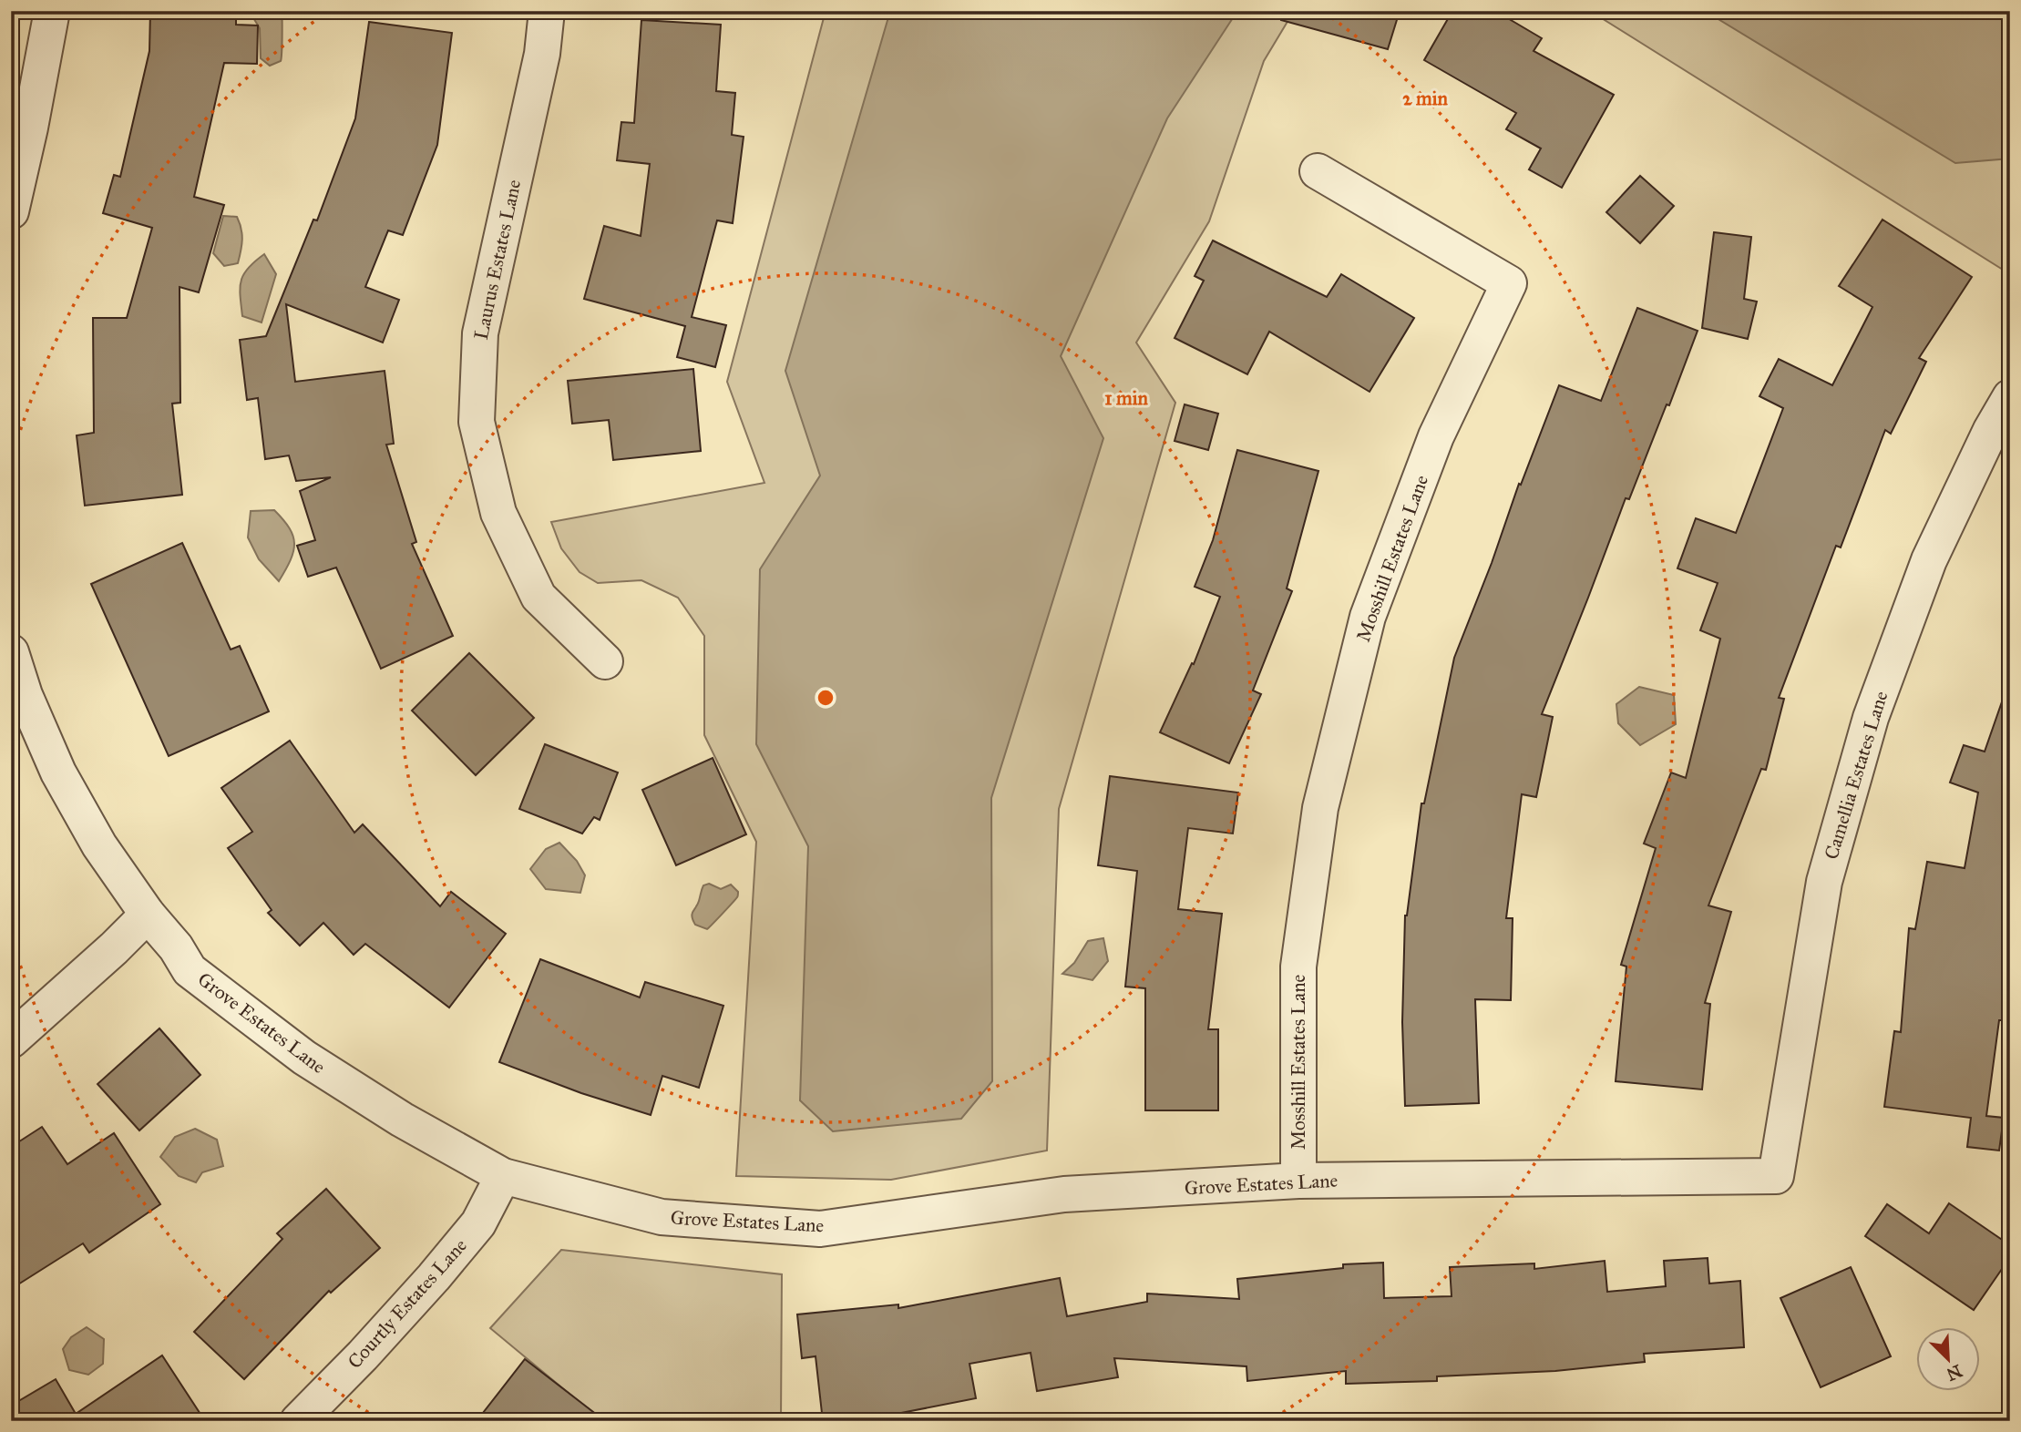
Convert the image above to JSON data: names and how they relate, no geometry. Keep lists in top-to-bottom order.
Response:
{
  "streets": {
    "street": [
      "Laurus Estates Lane",
      "Mosshill Estates Lane",
      "Camellia Estates Lane",
      "Grove Estates Lane",
      "Courtly Estates Lane"
    ]
  },
  "crossings": [
    ["Mosshill Estates Lane", "Grove Estates Lane"],
    ["Camellia Estates Lane", "Grove Estates Lane"],
    ["Grove Estates Lane", "Courtly Estates Lane"]
  ],
  "north": "bottom right",
  "rings": ["2 min", "1 min"]
}
